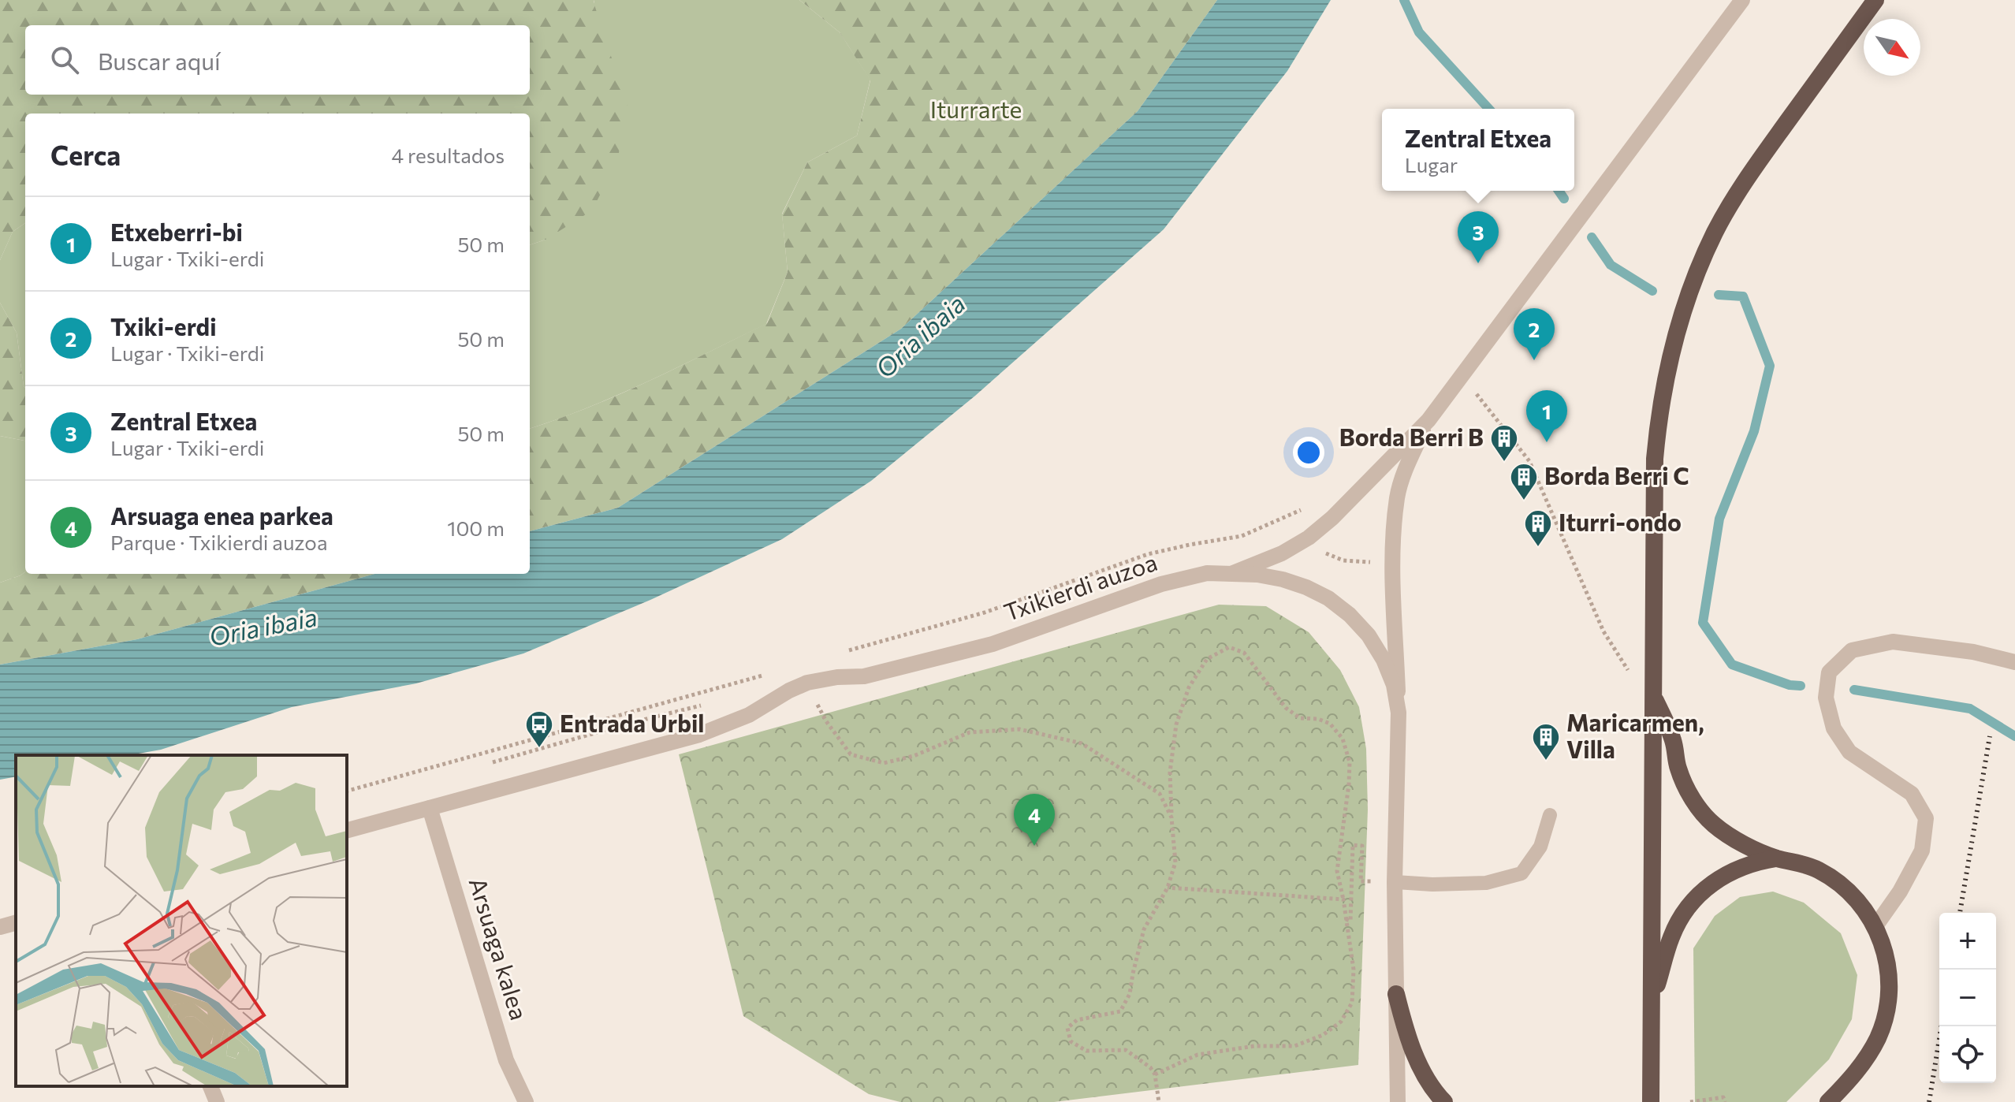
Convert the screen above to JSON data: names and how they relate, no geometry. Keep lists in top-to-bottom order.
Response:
{
  "streets": {
    "street": ["Txikierdi auzoa", "Arsuaga kalea"]
  },
  "crossings": [
    ["Txikierdi auzoa", "Arsuaga kalea"]
  ],
  "water": ["Oria ibaia"],
  "parks": ["Iturrarte"],
  "places": {
    "building": [
      "Borda Berri B",
      "Borda Berri C",
      "Iturri-ondo",
      "Maricarmen, Villa"
    ],
    "bus stop": ["Entrada Urbil"]
  },
  "north": "bottom right",
  "page": {
    "search": "Buscar aquí",
    "popup": ["Zentral Etxea", "Lugar"],
    "heading": ["Cerca", "4 resultados"],
    "list": [
      {
        "mark": "1",
        "name": "Etxeberri-bi",
        "note": "Lugar · Txiki-erdi",
        "value": "50 m"
      },
      {
        "mark": "2",
        "name": "Txiki-erdi",
        "note": "Lugar · Txiki-erdi",
        "value": "50 m"
      },
      {
        "mark": "3",
        "name": "Zentral Etxea",
        "note": "Lugar · Txiki-erdi",
        "value": "50 m"
      },
      {
        "mark": "4",
        "name": "Arsuaga enea parkea",
        "note": "Parque · Txikierdi auzoa",
        "value": "100 m"
      }
    ],
    "pins": [
      "3",
      "2",
      "1",
      "4"
    ],
    "map_buttons": ["+", "−"]
  }
}
